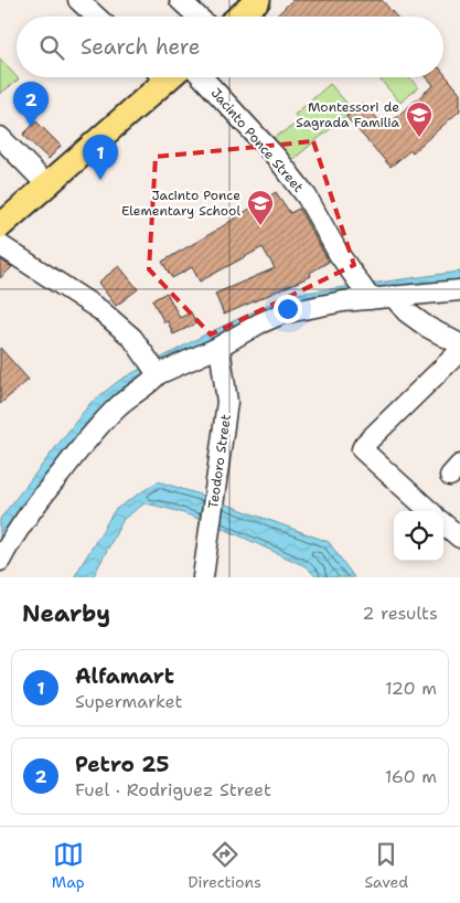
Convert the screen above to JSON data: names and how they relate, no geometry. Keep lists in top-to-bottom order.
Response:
{
  "streets": {
    "street": ["Jacinto Ponce Street", "Teodoro Street"]
  },
  "places": {
    "school or university": ["Montessori de Sagrada Familia", "Jacinto Ponce Elementary School"]
  },
  "page": {
    "search": "Search here",
    "pins": ["2", "1"],
    "heading": ["Nearby", "2 results"],
    "list": [
      {
        "mark": "1",
        "name": "Alfamart",
        "note": "Supermarket",
        "value": "120 m"
      },
      {
        "mark": "2",
        "name": "Petro 25",
        "note": "Fuel · Rodriguez Street",
        "value": "160 m"
      }
    ],
    "nav": ["Map", "Directions", "Saved"]
  }
}
